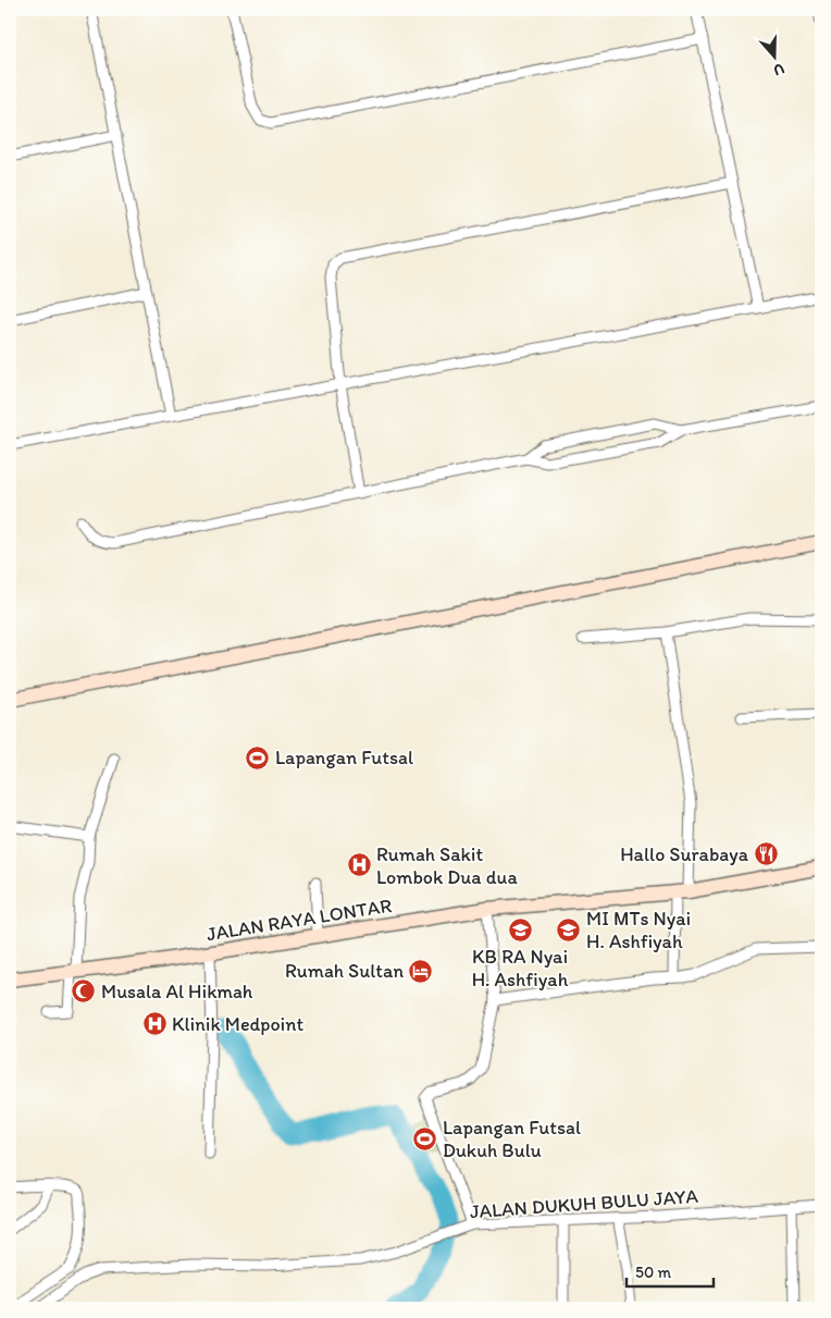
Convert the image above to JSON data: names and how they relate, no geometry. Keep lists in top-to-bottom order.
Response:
{
  "streets": {
    "street": ["JALAN RAYA LONTAR", "JALAN DUKUH BULU JAYA"]
  },
  "places": {
    "sports": ["Lapangan Futsal", "Lapangan Futsal Dukuh Bulu"],
    "restaurant": ["Hallo Surabaya"],
    "hospital": ["Rumah Sakit Lombok Dua dua", "Klinik Medpoint"],
    "school or university": ["KB RA Nyai H. Ashfiyah", "MI MTs Nyai H. Ashfiyah"],
    "hotel": ["Rumah Sultan"],
    "mosque": ["Musala Al Hikmah"]
  },
  "scale_bar": "50 m",
  "north": "bottom"
}
